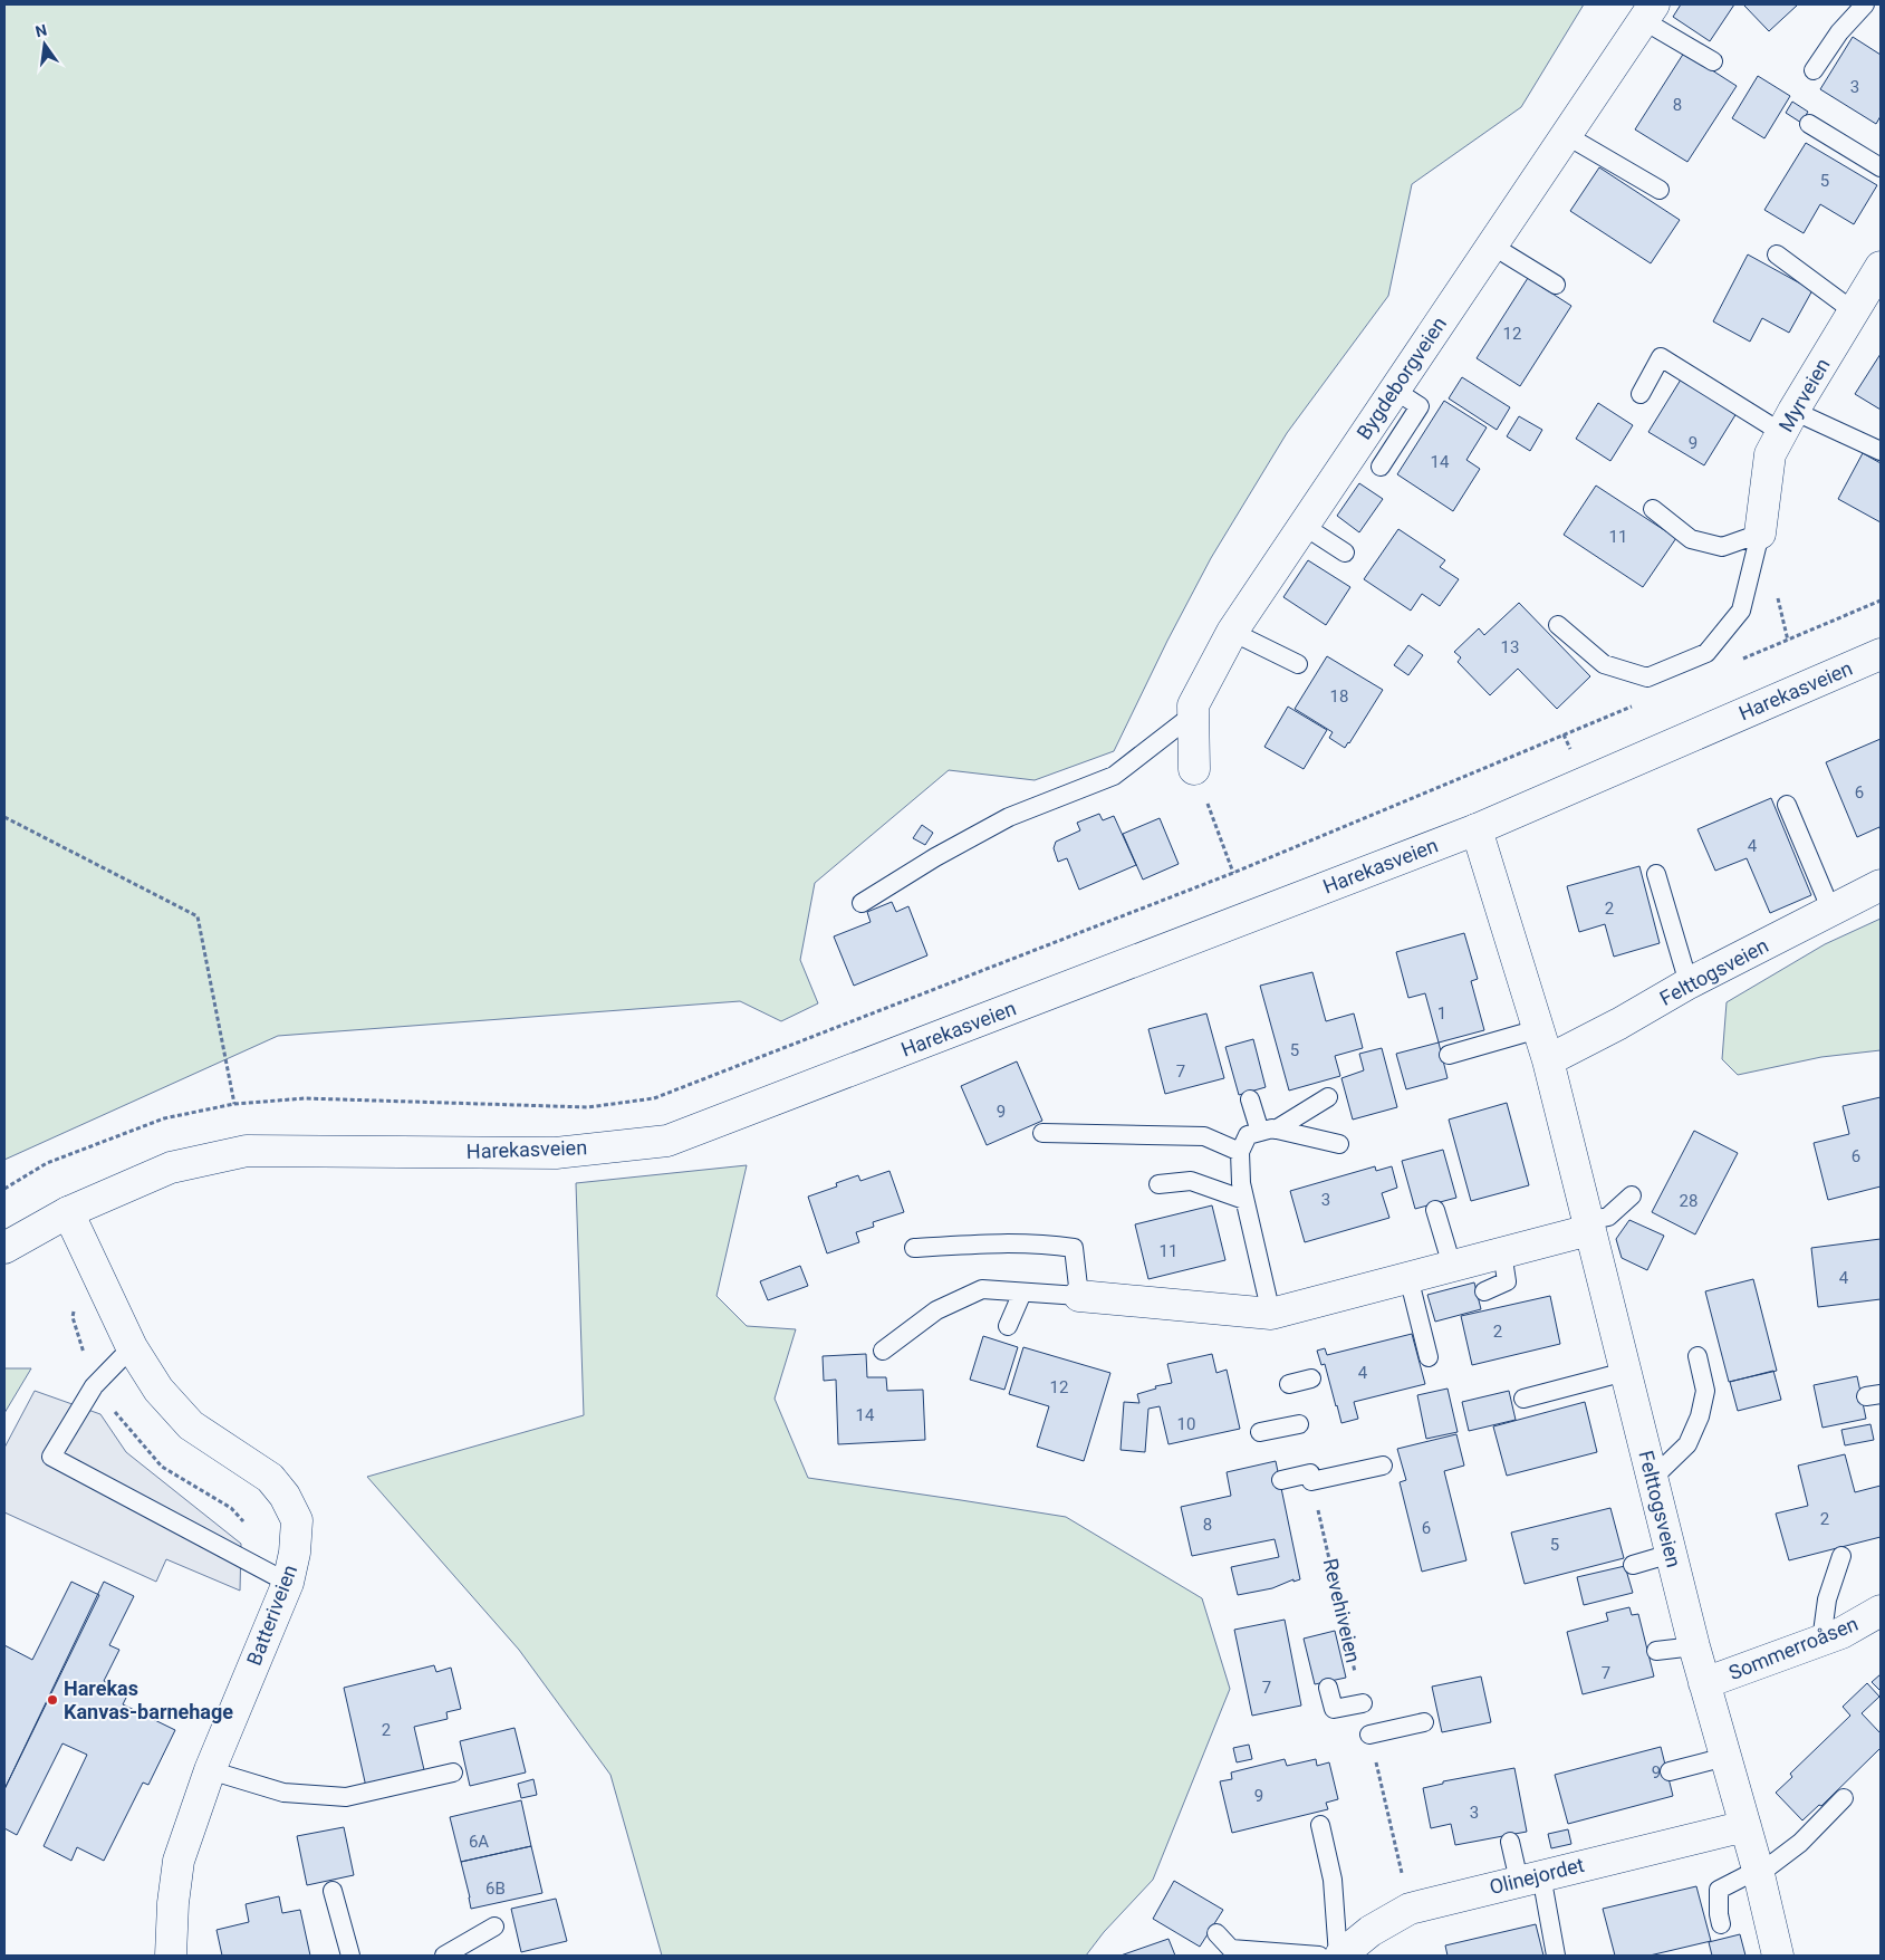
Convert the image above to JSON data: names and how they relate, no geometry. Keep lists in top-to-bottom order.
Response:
{
  "streets": {
    "street": [
      "Bygdeborgveien",
      "Myrveien",
      "Harekasveien",
      "Felttogsveien",
      "Batteriveien",
      "Sommerroåsen",
      "Olinejordet"
    ],
    "path": ["Revehiveien"]
  },
  "crossings": [
    ["Harekasveien", "Felttogsveien"],
    ["Harekasveien", "Batteriveien"],
    ["Felttogsveien", "Sommerroåsen"],
    ["Felttogsveien", "Olinejordet"]
  ],
  "places": ["Harekas Kanvas-barnehage"],
  "house_numbers": [
    "3",
    "8",
    "5",
    "12",
    "9",
    "14",
    "11",
    "13",
    "18",
    "6",
    "4",
    "2",
    "1",
    "5",
    "7",
    "9",
    "6",
    "3",
    "28",
    "11",
    "4",
    "2",
    "4",
    "12",
    "14",
    "10",
    "2",
    "8",
    "6",
    "5",
    "7",
    "7",
    "2",
    "9",
    "9",
    "3",
    "6A",
    "6B"
  ],
  "north": "top"
}
